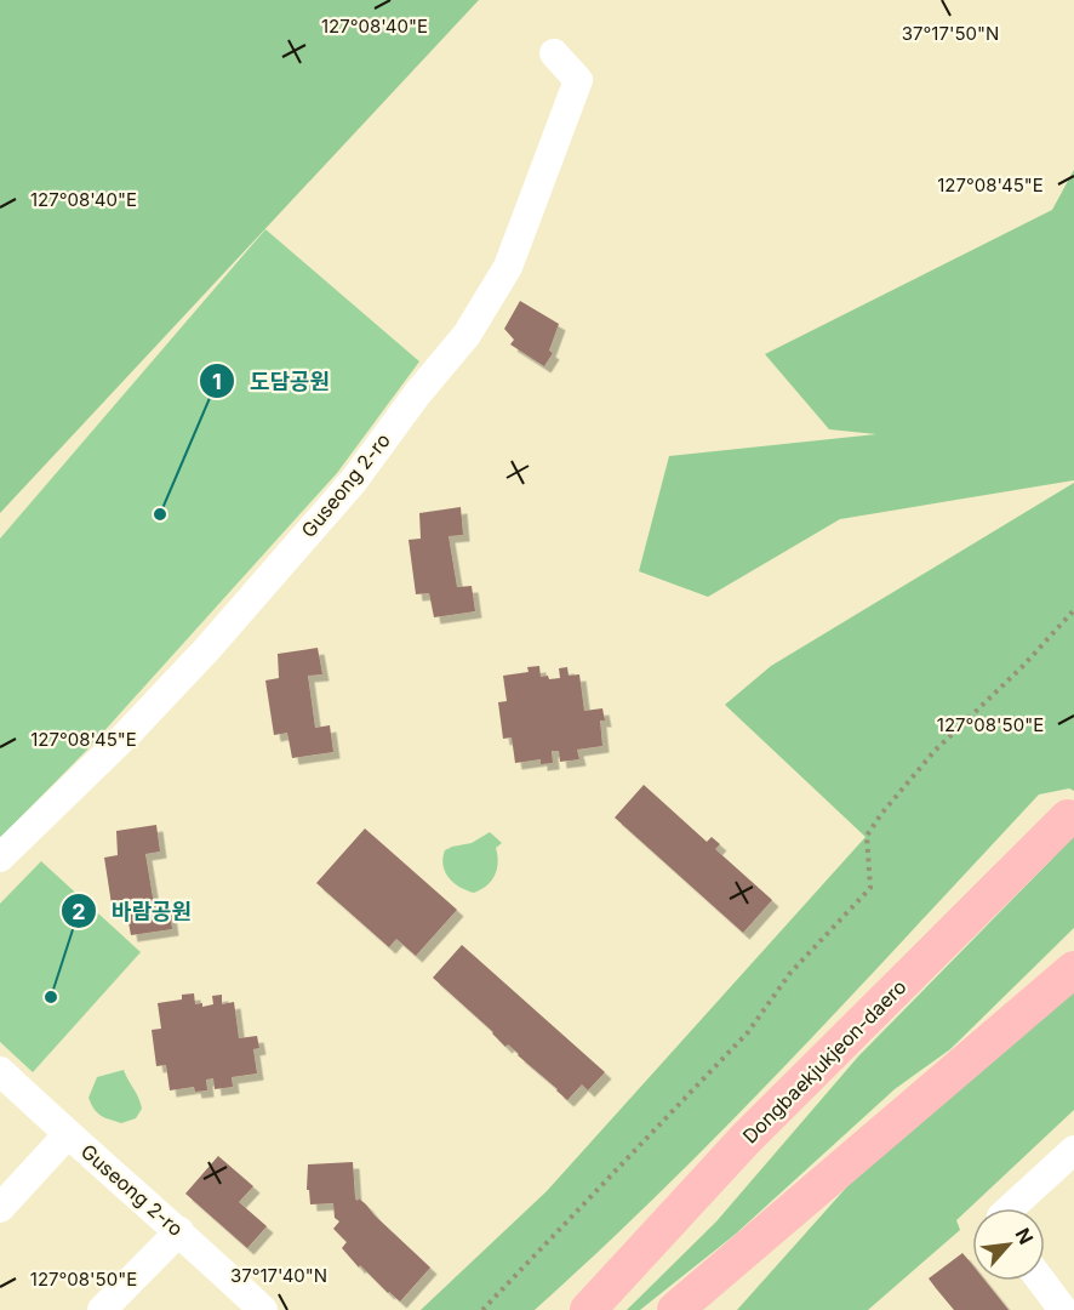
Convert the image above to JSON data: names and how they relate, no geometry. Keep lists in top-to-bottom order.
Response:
{
  "streets": {
    "main road": ["Dongbaekjukjeon-daero"],
    "street": ["Guseong 2-ro"]
  },
  "places": ["도담공원", "바람공원"],
  "north": "top right",
  "coordinates": [
    "127°08'40\"E",
    "37°17'50\"N",
    "127°08'45\"E",
    "127°08'50\"E",
    "37°17'40\"N"
  ]
}
